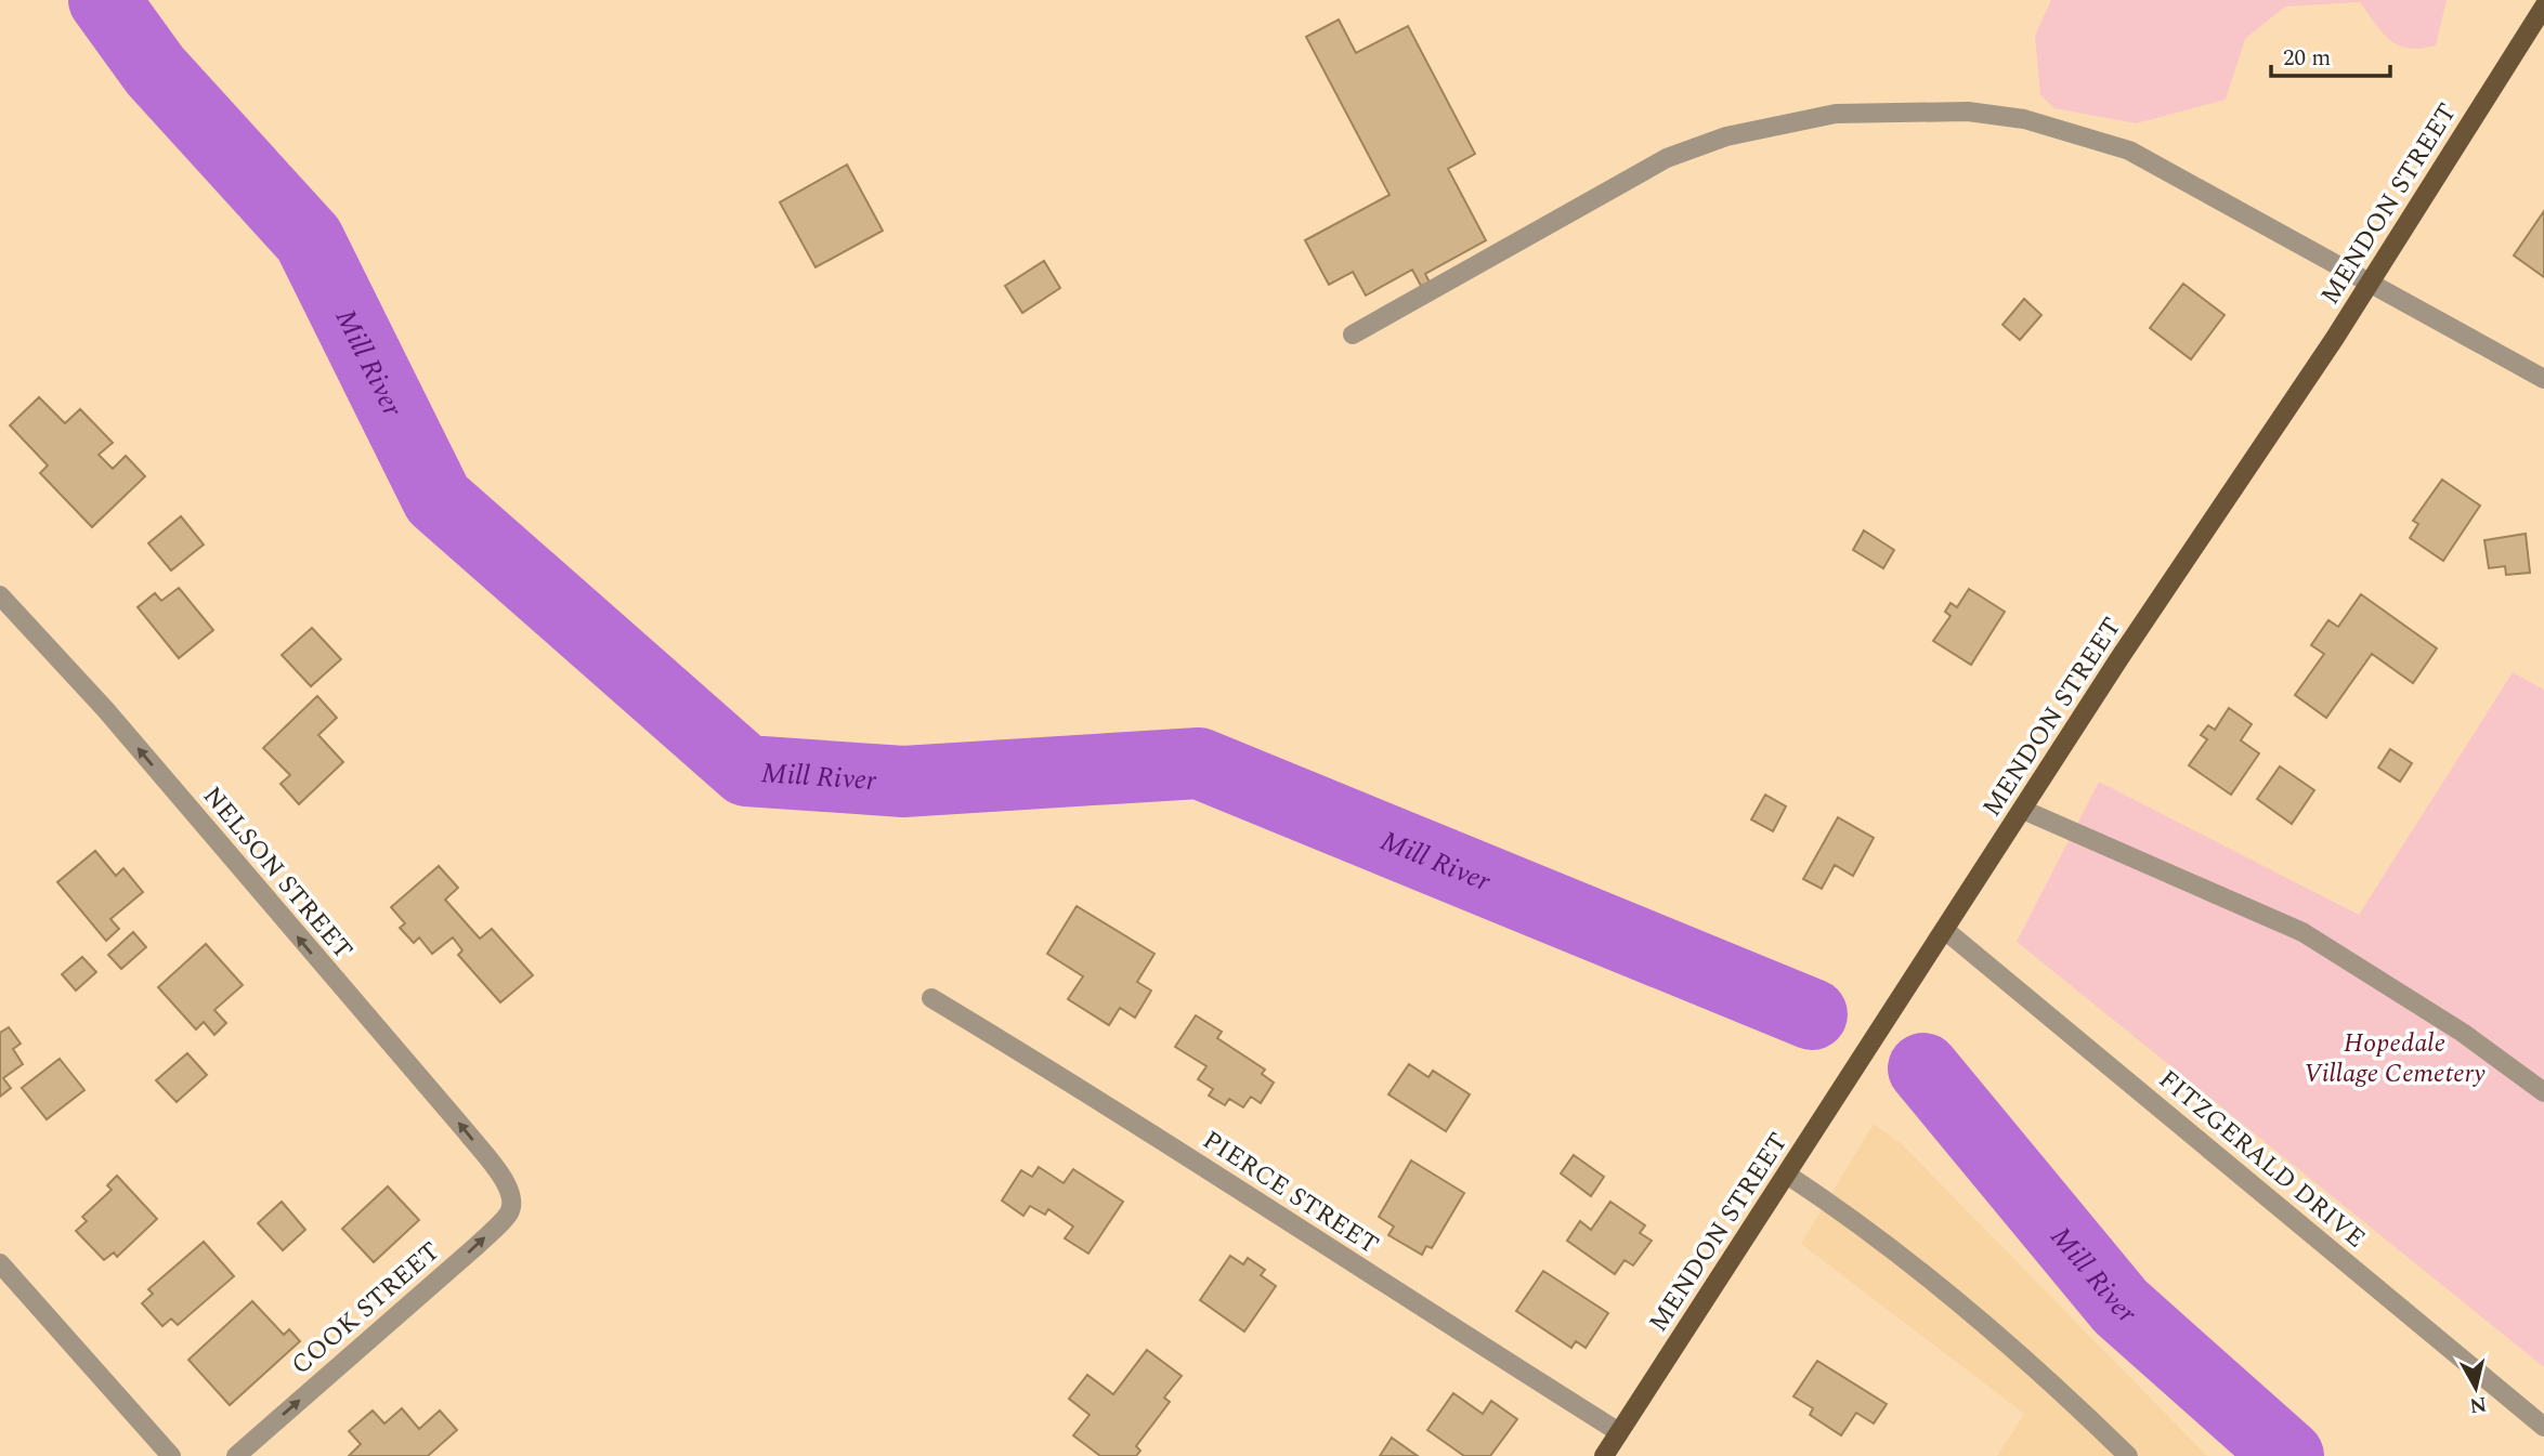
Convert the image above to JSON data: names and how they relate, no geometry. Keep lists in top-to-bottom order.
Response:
{
  "streets": {
    "main road": ["MENDON STREET"],
    "street": [
      "NELSON STREET",
      "FITZGERALD DRIVE",
      "PIERCE STREET",
      "COOK STREET"
    ]
  },
  "crossings": [
    ["MENDON STREET", "FITZGERALD DRIVE"],
    ["MENDON STREET", "PIERCE STREET"],
    ["NELSON STREET", "COOK STREET"]
  ],
  "one_way": ["NELSON STREET", "COOK STREET"],
  "water": ["Mill River"],
  "parks": ["Hopedale Village Cemetery"],
  "scale_bar": "20 m",
  "north": "bottom"
}
